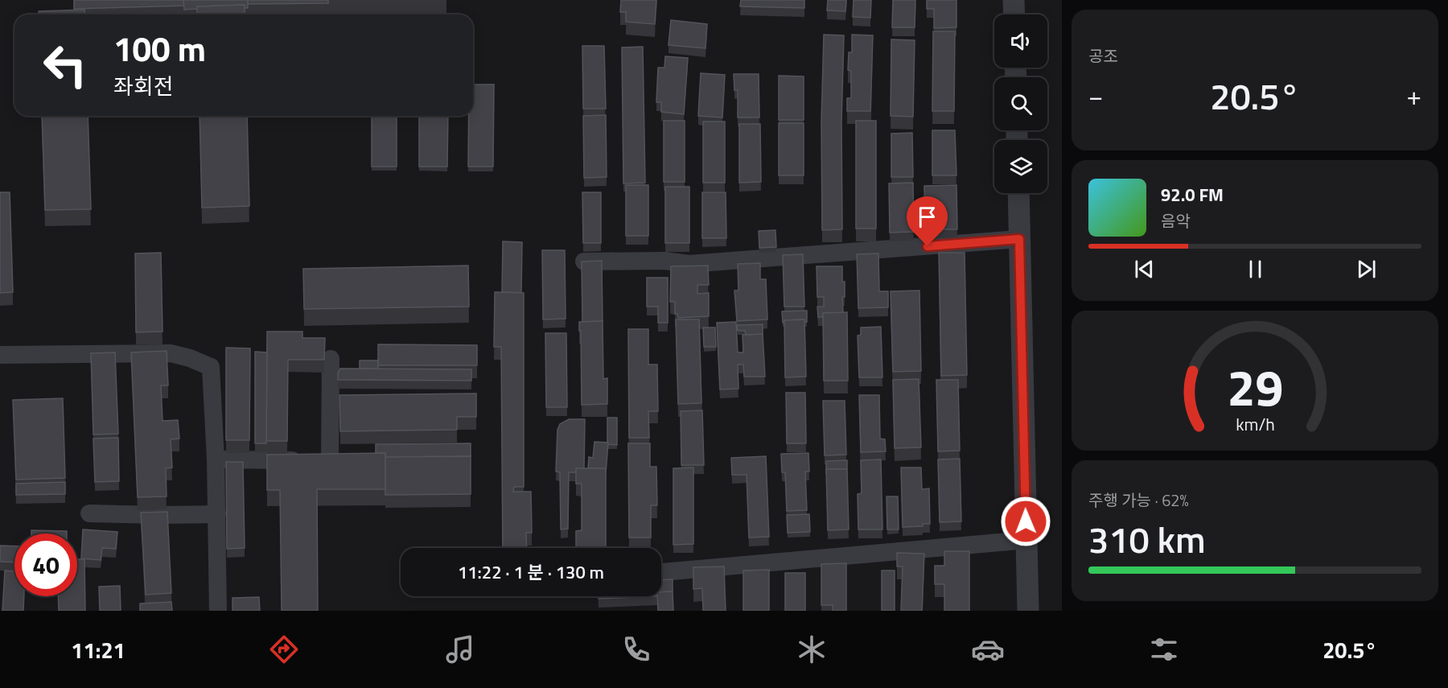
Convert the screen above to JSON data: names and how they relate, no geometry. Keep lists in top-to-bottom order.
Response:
{
  "page": {
    "tile": [
      "공조",
      ["주행 가능 · 62%", "310 km"]
    ],
    "turn": ["100 m", "좌회전"],
    "heat": ["−", "20.5°", "+"],
    "song": ["92.0 FM", "음악"],
    "limit": "40",
    "trip": "11:22 · 1 분 · 130 m",
    "tabs": ["11:21", "20.5°"],
    "gauge": ["29", "km/h"]
  }
}
